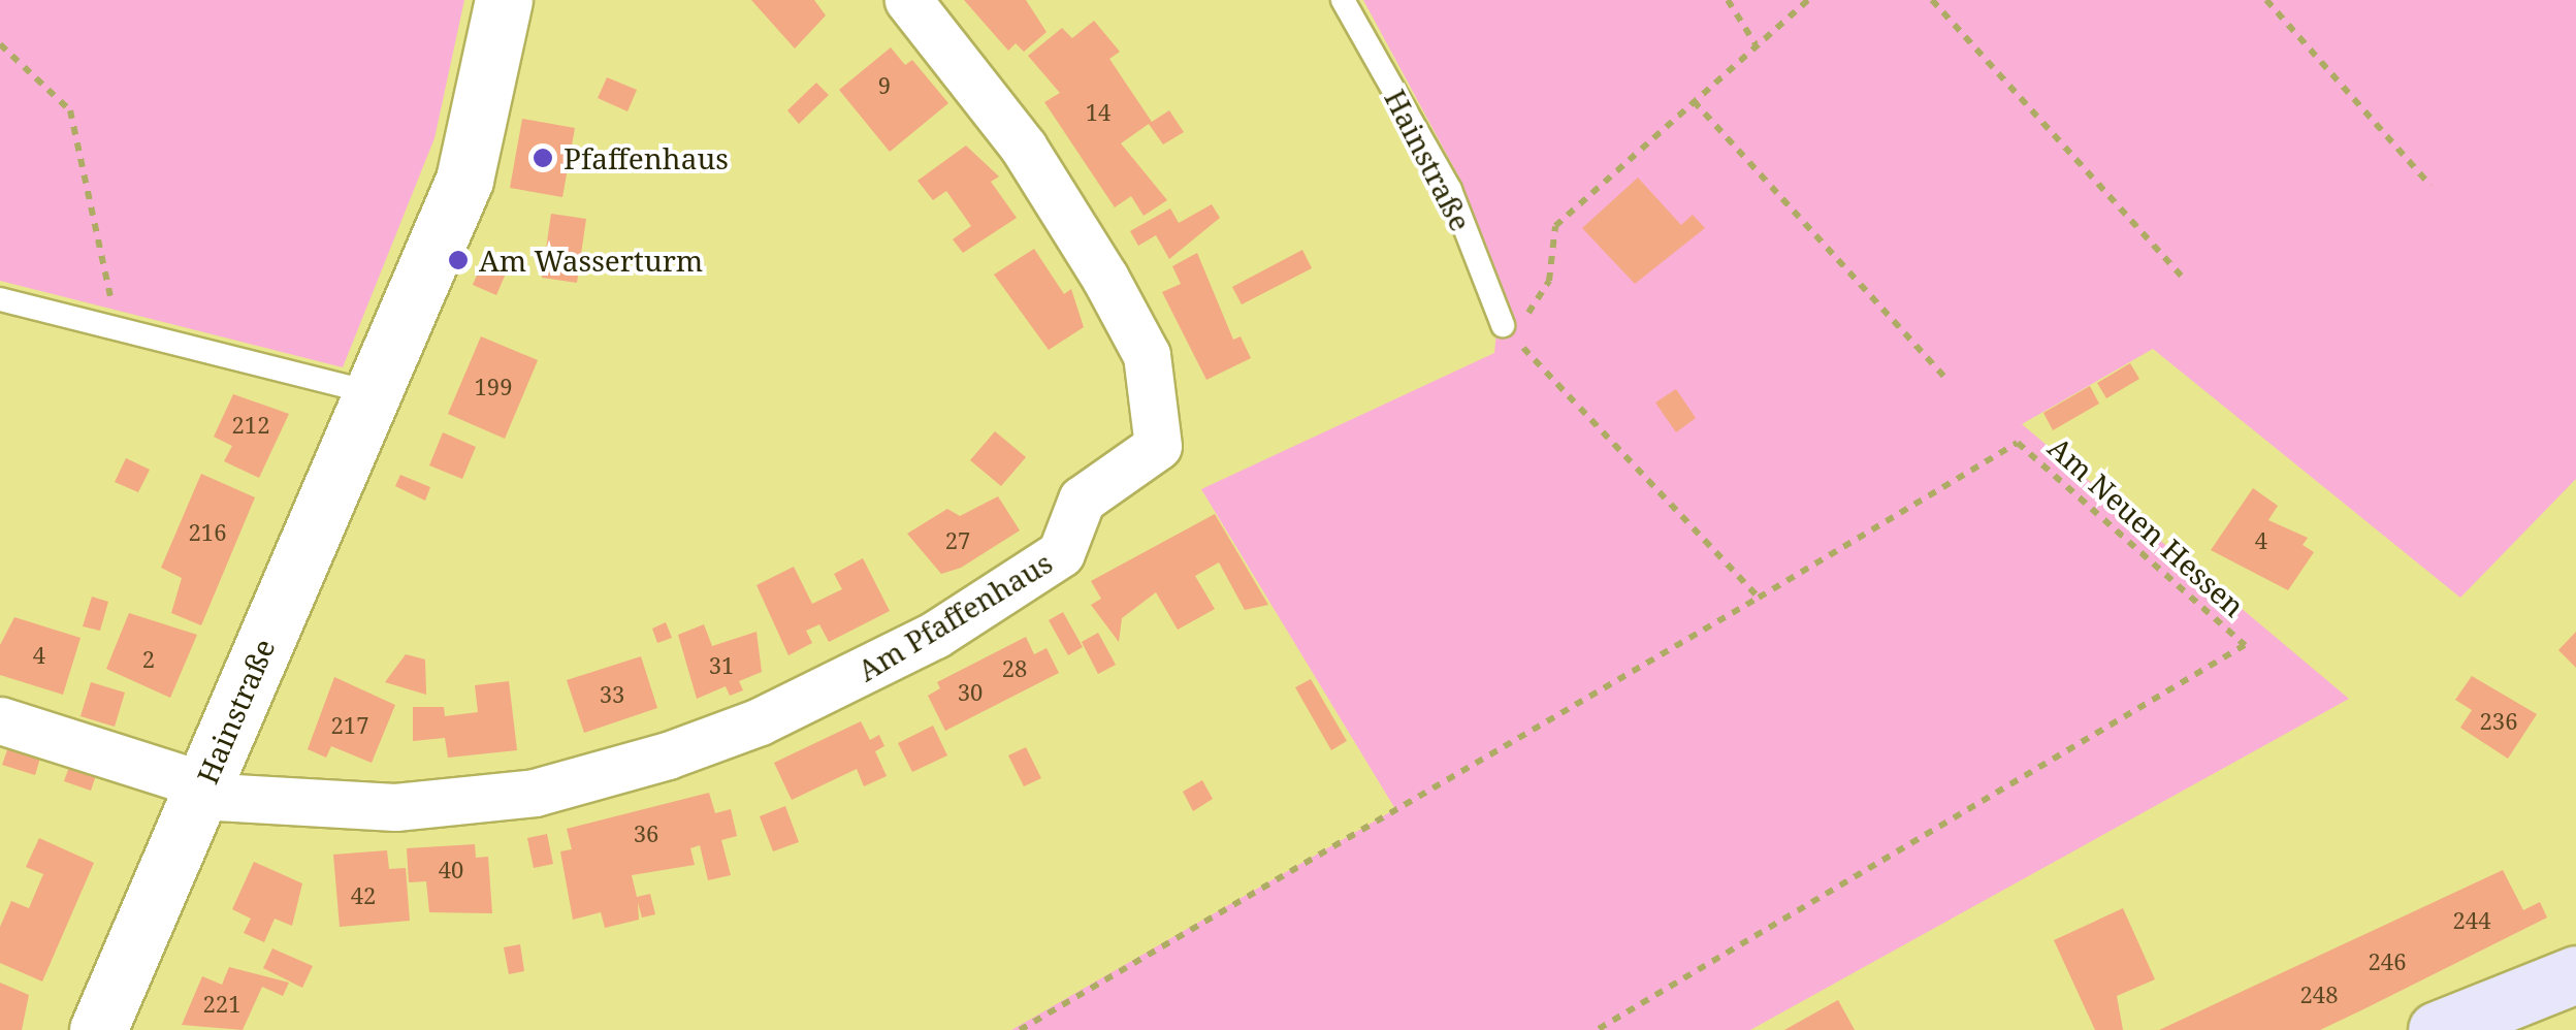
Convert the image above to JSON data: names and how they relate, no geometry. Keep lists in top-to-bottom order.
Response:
{
  "streets": {
    "street": ["Hainstraße", "Am Pfaffenhaus"],
    "path": ["Am Neuen Hessen"]
  },
  "crossings": [
    ["Hainstraße", "Am Pfaffenhaus"]
  ],
  "places": ["Pfaffenhaus", "Am Wasserturm"],
  "house_numbers": [
    "9",
    "14",
    "199",
    "212",
    "216",
    "27",
    "4",
    "4",
    "2",
    "31",
    "28",
    "30",
    "33",
    "236",
    "217",
    "36",
    "40",
    "42",
    "244",
    "246",
    "248",
    "221"
  ]
}
